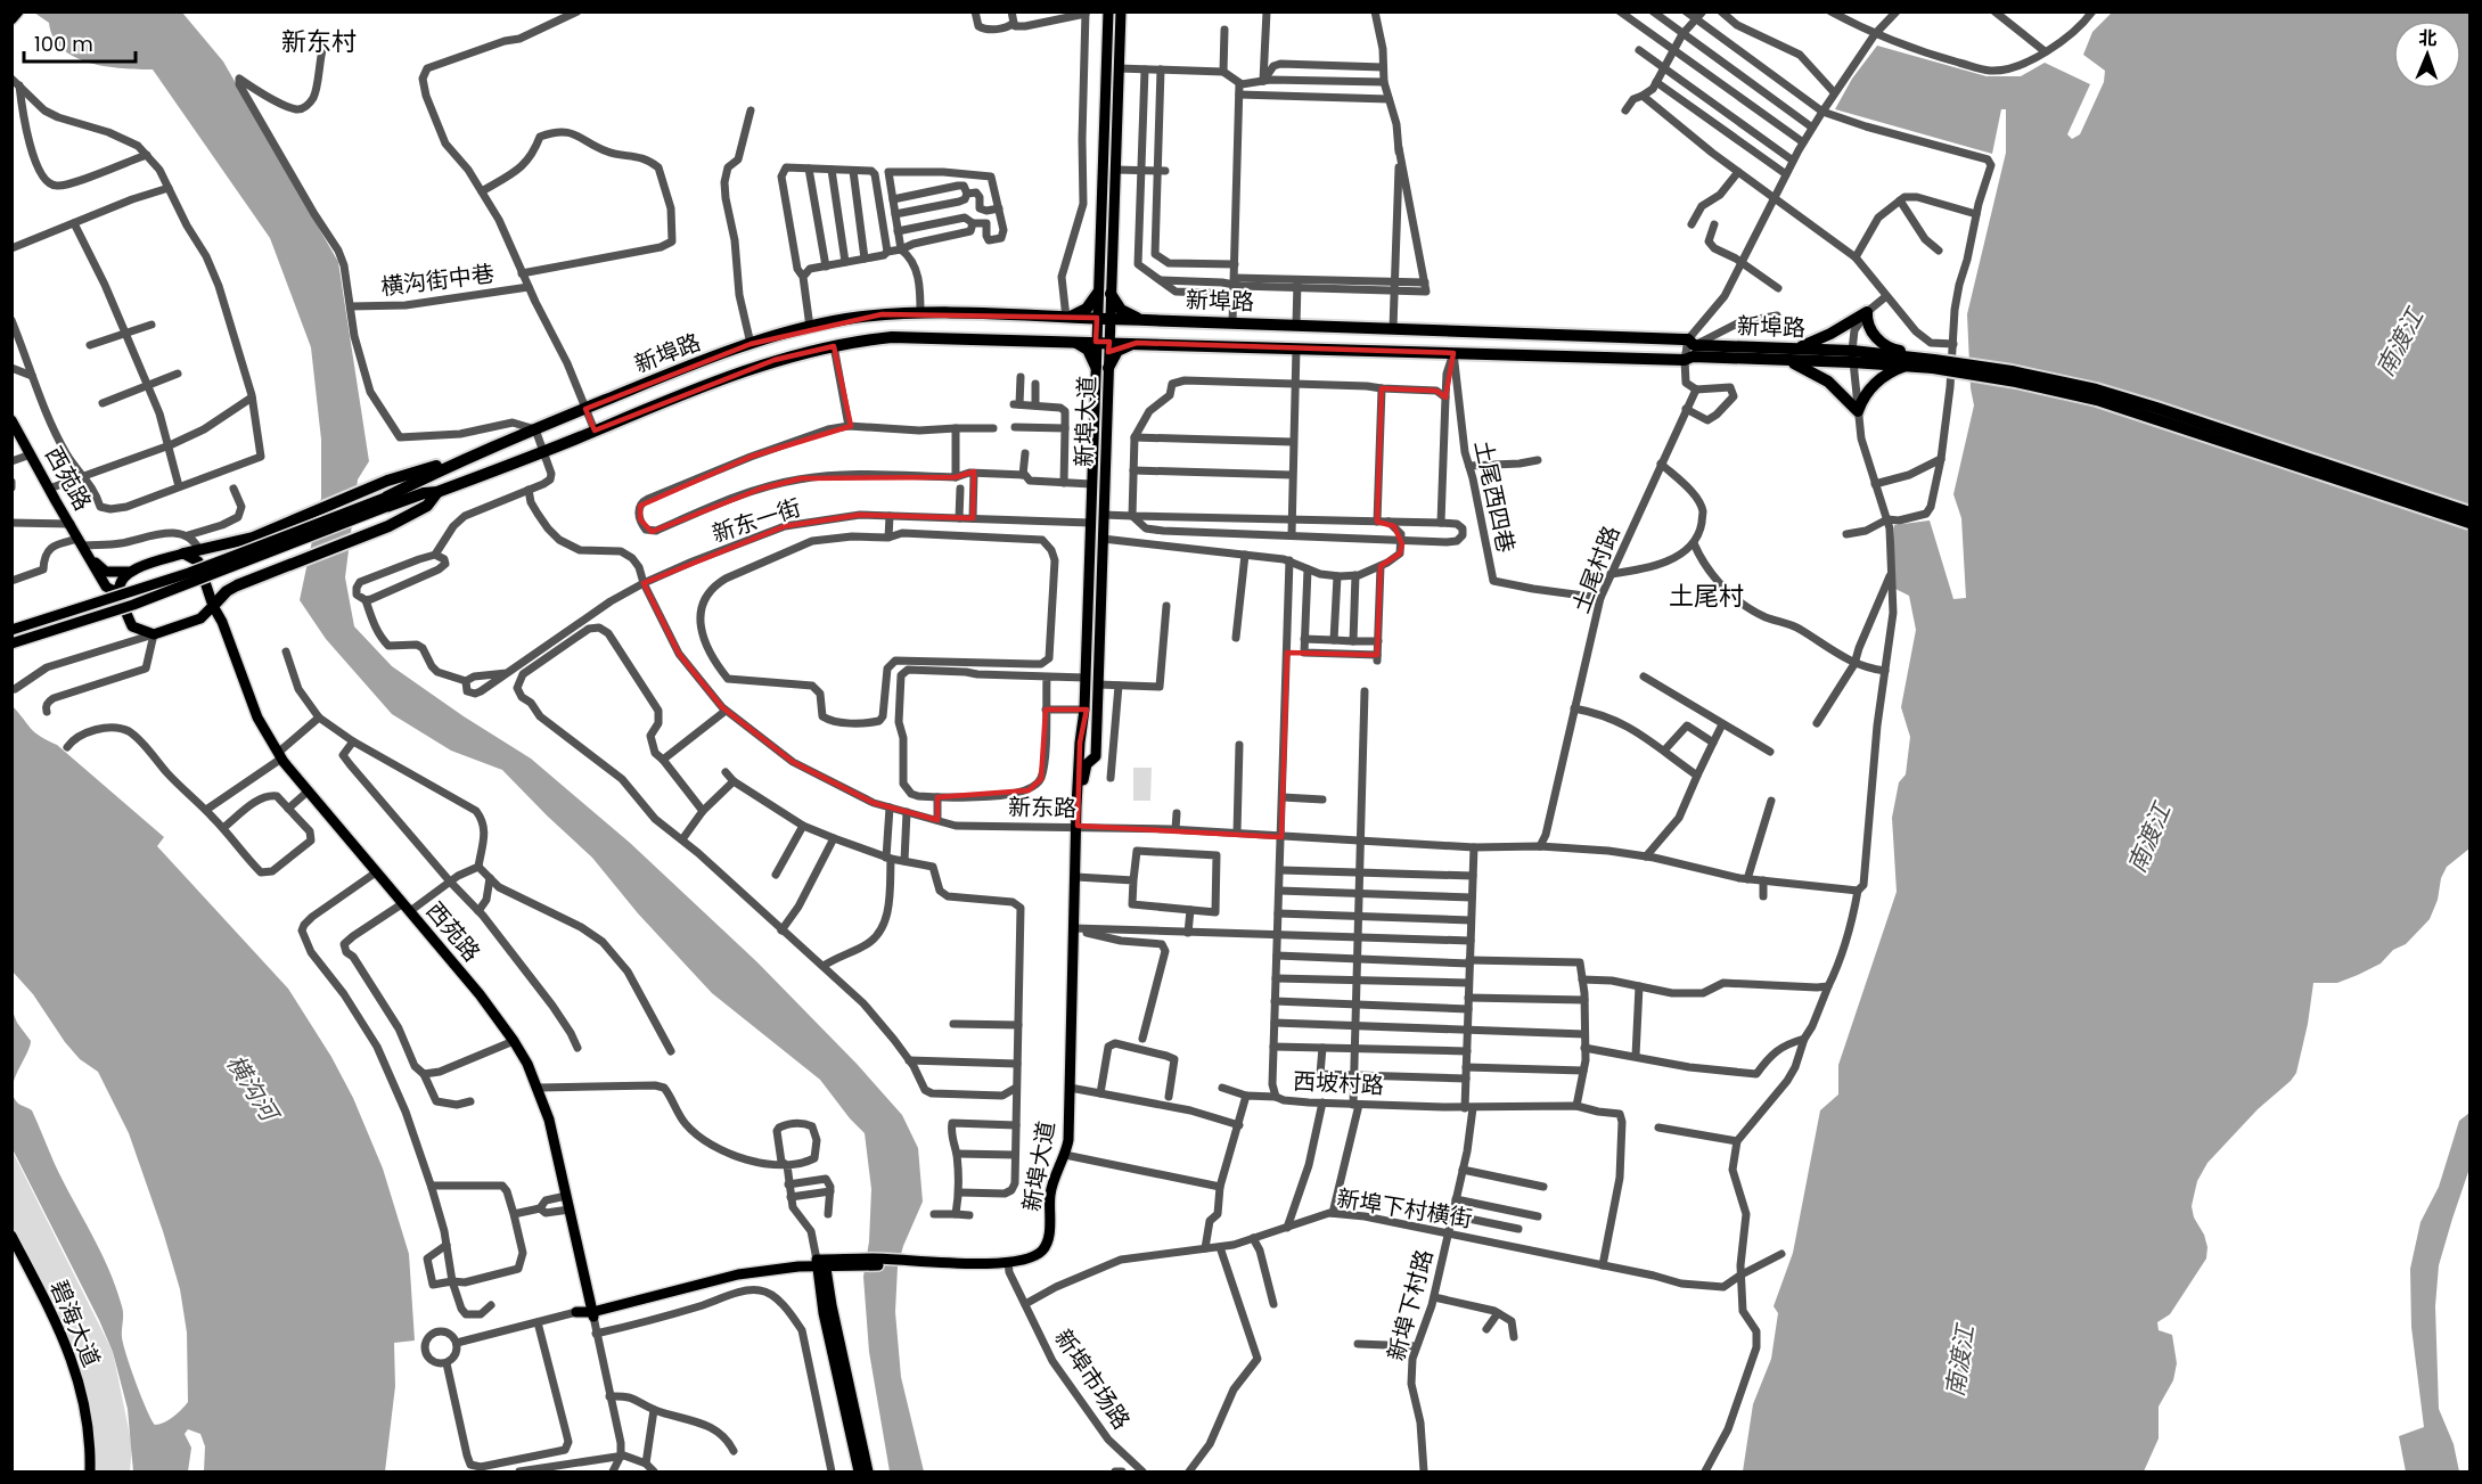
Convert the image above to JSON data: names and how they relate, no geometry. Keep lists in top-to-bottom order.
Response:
{
  "streets": {
    "highway": ["新埠路"],
    "main road": ["新埠大道", "西苑路", "碧海大道"],
    "street": [
      "横沟街中巷",
      "土尾西四巷",
      "新东一街",
      "土尾村路",
      "新东路",
      "西坡村路",
      "新埠下村横街",
      "新埠下村路",
      "新埠市场路"
    ]
  },
  "crossings": [
    ["新埠路", "新埠大道"],
    ["新埠路", "土尾西四巷"],
    ["新埠大道", "西苑路"],
    ["新埠大道", "新东一街"],
    ["新埠大道", "新东路"],
    ["新埠大道", "新埠市场路"],
    ["土尾西四巷", "土尾村路"],
    ["新东一街", "新东路"],
    ["土尾村路", "新东路"],
    ["新东路", "西坡村路"],
    ["新东路", "新埠下村路"],
    ["西坡村路", "新埠下村横街"],
    ["西坡村路", "新埠下村路"],
    ["新埠下村横街", "新埠下村路"],
    ["新埠下村横街", "新埠市场路"]
  ],
  "districts": ["新东村", "土尾村"],
  "water": ["南渡江", "横沟河"],
  "scale_bar": "100 m",
  "north": "top"
}
